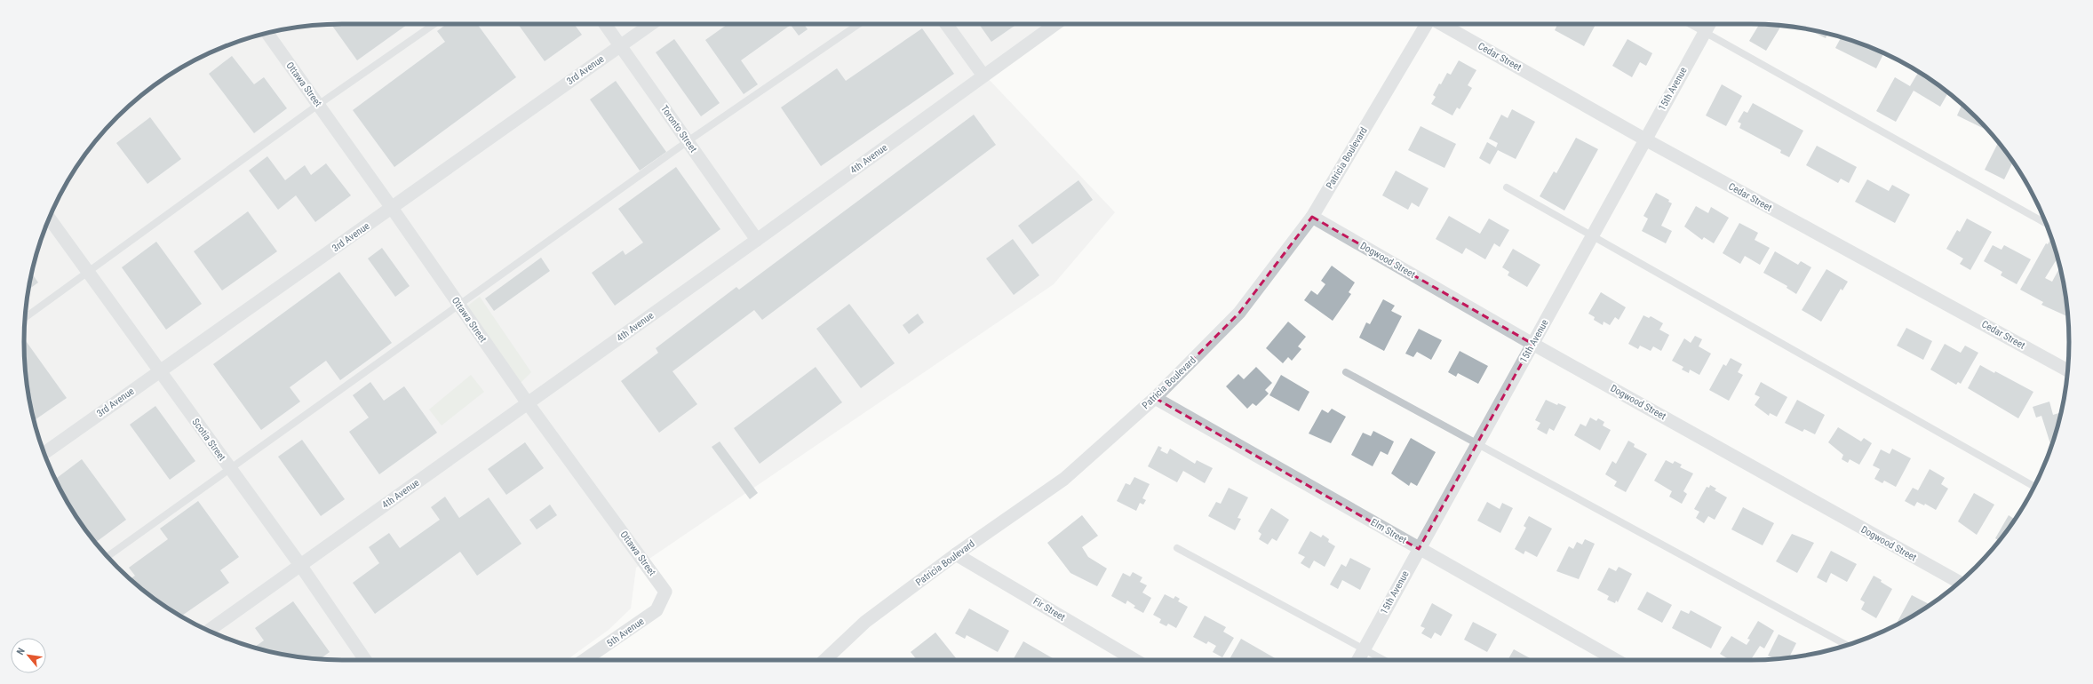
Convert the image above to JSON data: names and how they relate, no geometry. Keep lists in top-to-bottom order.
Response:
{
  "streets": {
    "street": [
      "Cedar Street",
      "3rd Avenue",
      "Ottawa Street",
      "15th Avenue",
      "Toronto Street",
      "Patricia Boulevard",
      "4th Avenue",
      "Dogwood Street",
      "Scotia Street",
      "Elm Street",
      "Fir Street",
      "5th Avenue"
    ]
  },
  "crossings": [
    ["Cedar Street", "15th Avenue"],
    ["3rd Avenue", "Ottawa Street"],
    ["3rd Avenue", "Toronto Street"],
    ["3rd Avenue", "Scotia Street"],
    ["Ottawa Street", "4th Avenue"],
    ["Ottawa Street", "5th Avenue"],
    ["15th Avenue", "Dogwood Street"],
    ["15th Avenue", "Elm Street"],
    ["Toronto Street", "4th Avenue"],
    ["Patricia Boulevard", "Dogwood Street"],
    ["Patricia Boulevard", "Elm Street"],
    ["Patricia Boulevard", "Fir Street"],
    ["4th Avenue", "Scotia Street"]
  ],
  "north": "top left"
}
